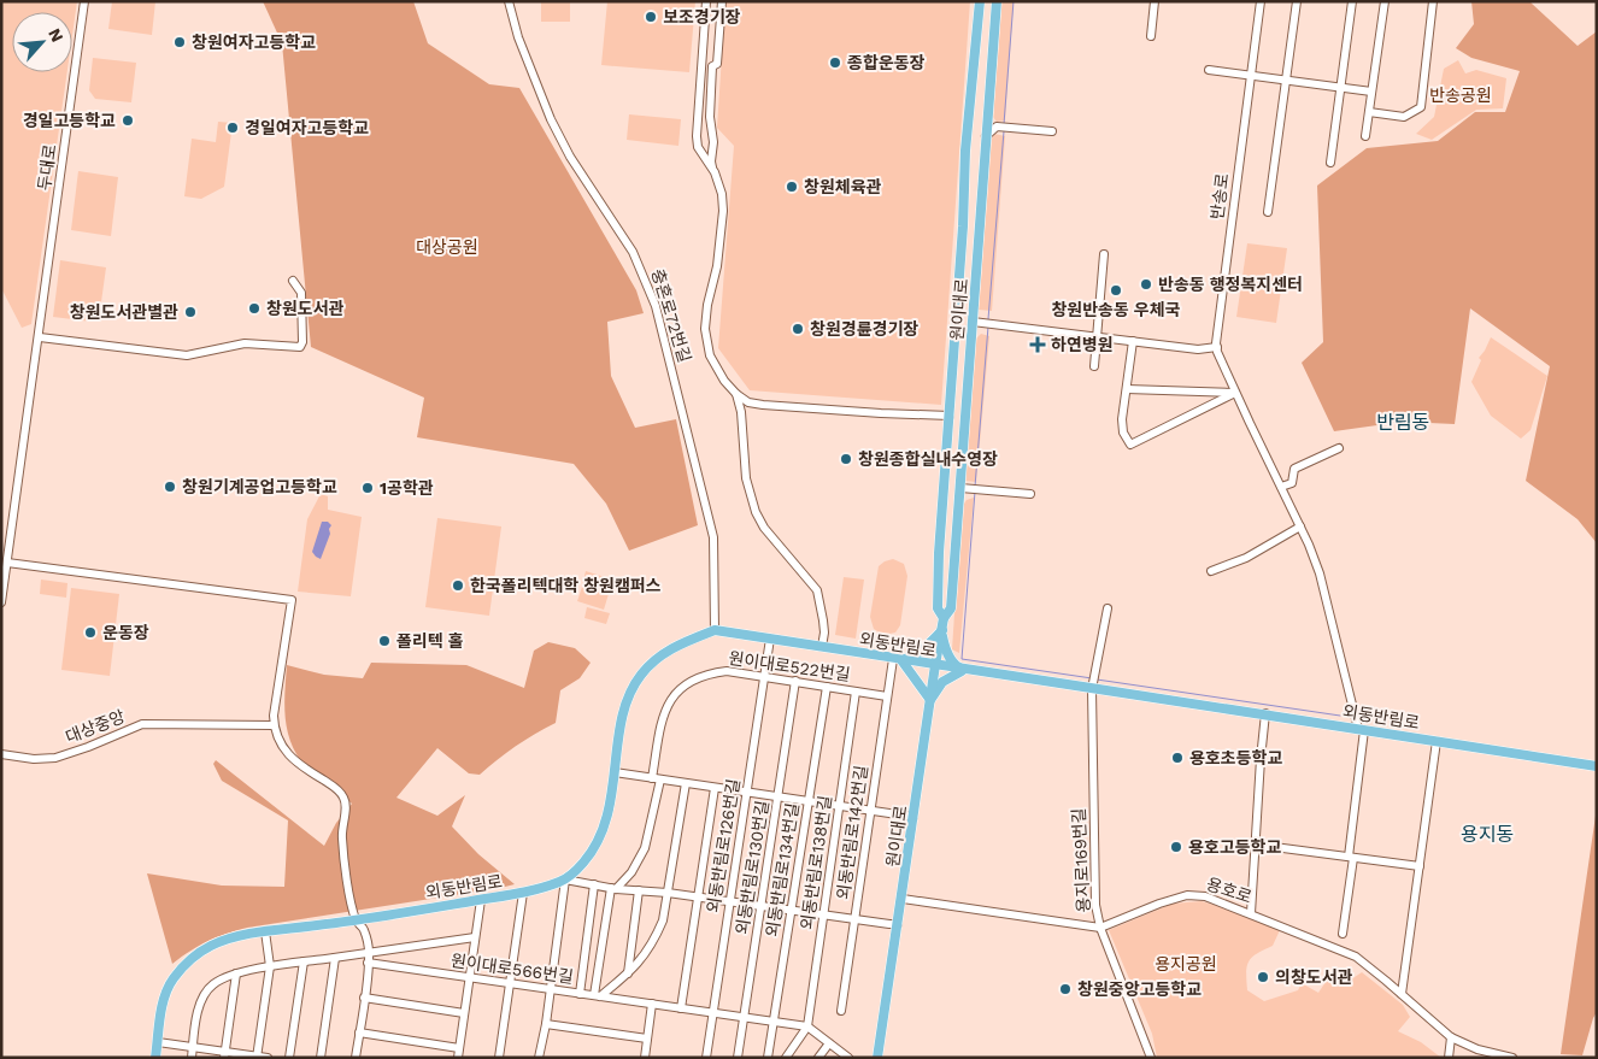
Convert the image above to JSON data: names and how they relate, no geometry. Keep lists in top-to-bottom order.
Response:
{
  "streets": {
    "main road": ["원이대로", "외동반림로"],
    "street": [
      "두대로",
      "반송로",
      "충혼로72번길",
      "원이대로522번길",
      "대상중앙",
      "외동반림로142번길",
      "외동반림로126번길",
      "용지로169번길",
      "외동반림로138번길",
      "외동반림로130번길",
      "외동반림로134번길",
      "용호로",
      "원이대로566번길"
    ]
  },
  "crossings": [
    ["반송로", "외동반림로"],
    ["원이대로", "외동반림로"],
    ["충혼로72번길", "외동반림로"],
    ["외동반림로", "외동반림로142번길"],
    ["외동반림로", "외동반림로126번길"],
    ["외동반림로", "용지로169번길"],
    ["원이대로522번길", "외동반림로142번길"],
    ["원이대로522번길", "외동반림로126번길"],
    ["원이대로522번길", "외동반림로138번길"],
    ["원이대로522번길", "외동반림로130번길"],
    ["원이대로522번길", "외동반림로134번길"],
    ["외동반림로126번길", "원이대로566번길"],
    ["용지로169번길", "용호로"],
    ["외동반림로138번길", "원이대로566번길"],
    ["외동반림로130번길", "원이대로566번길"],
    ["외동반림로134번길", "원이대로566번길"]
  ],
  "districts": ["반림동", "용지동"],
  "parks": ["반송공원", "대상공원", "용지공원"],
  "places": {
    "other": [
      "보조경기장",
      "창원여자고등학교",
      "종합운동장",
      "경일고등학교",
      "경일여자고등학교",
      "창원체육관",
      "반송동 행정복지센터",
      "창원반송동 우체국",
      "창원도서관",
      "창원도서관별관",
      "창원경륜경기장",
      "창원종합실내수영장",
      "창원기계공업고등학교",
      "1공학관",
      "한국폴리텍대학 창원캠퍼스",
      "운동장",
      "폴리텍 홀",
      "용호초등학교",
      "용호고등학교",
      "의창도서관",
      "창원중앙고등학교"
    ],
    "health": ["하연병원"]
  },
  "north": "top right"
}
